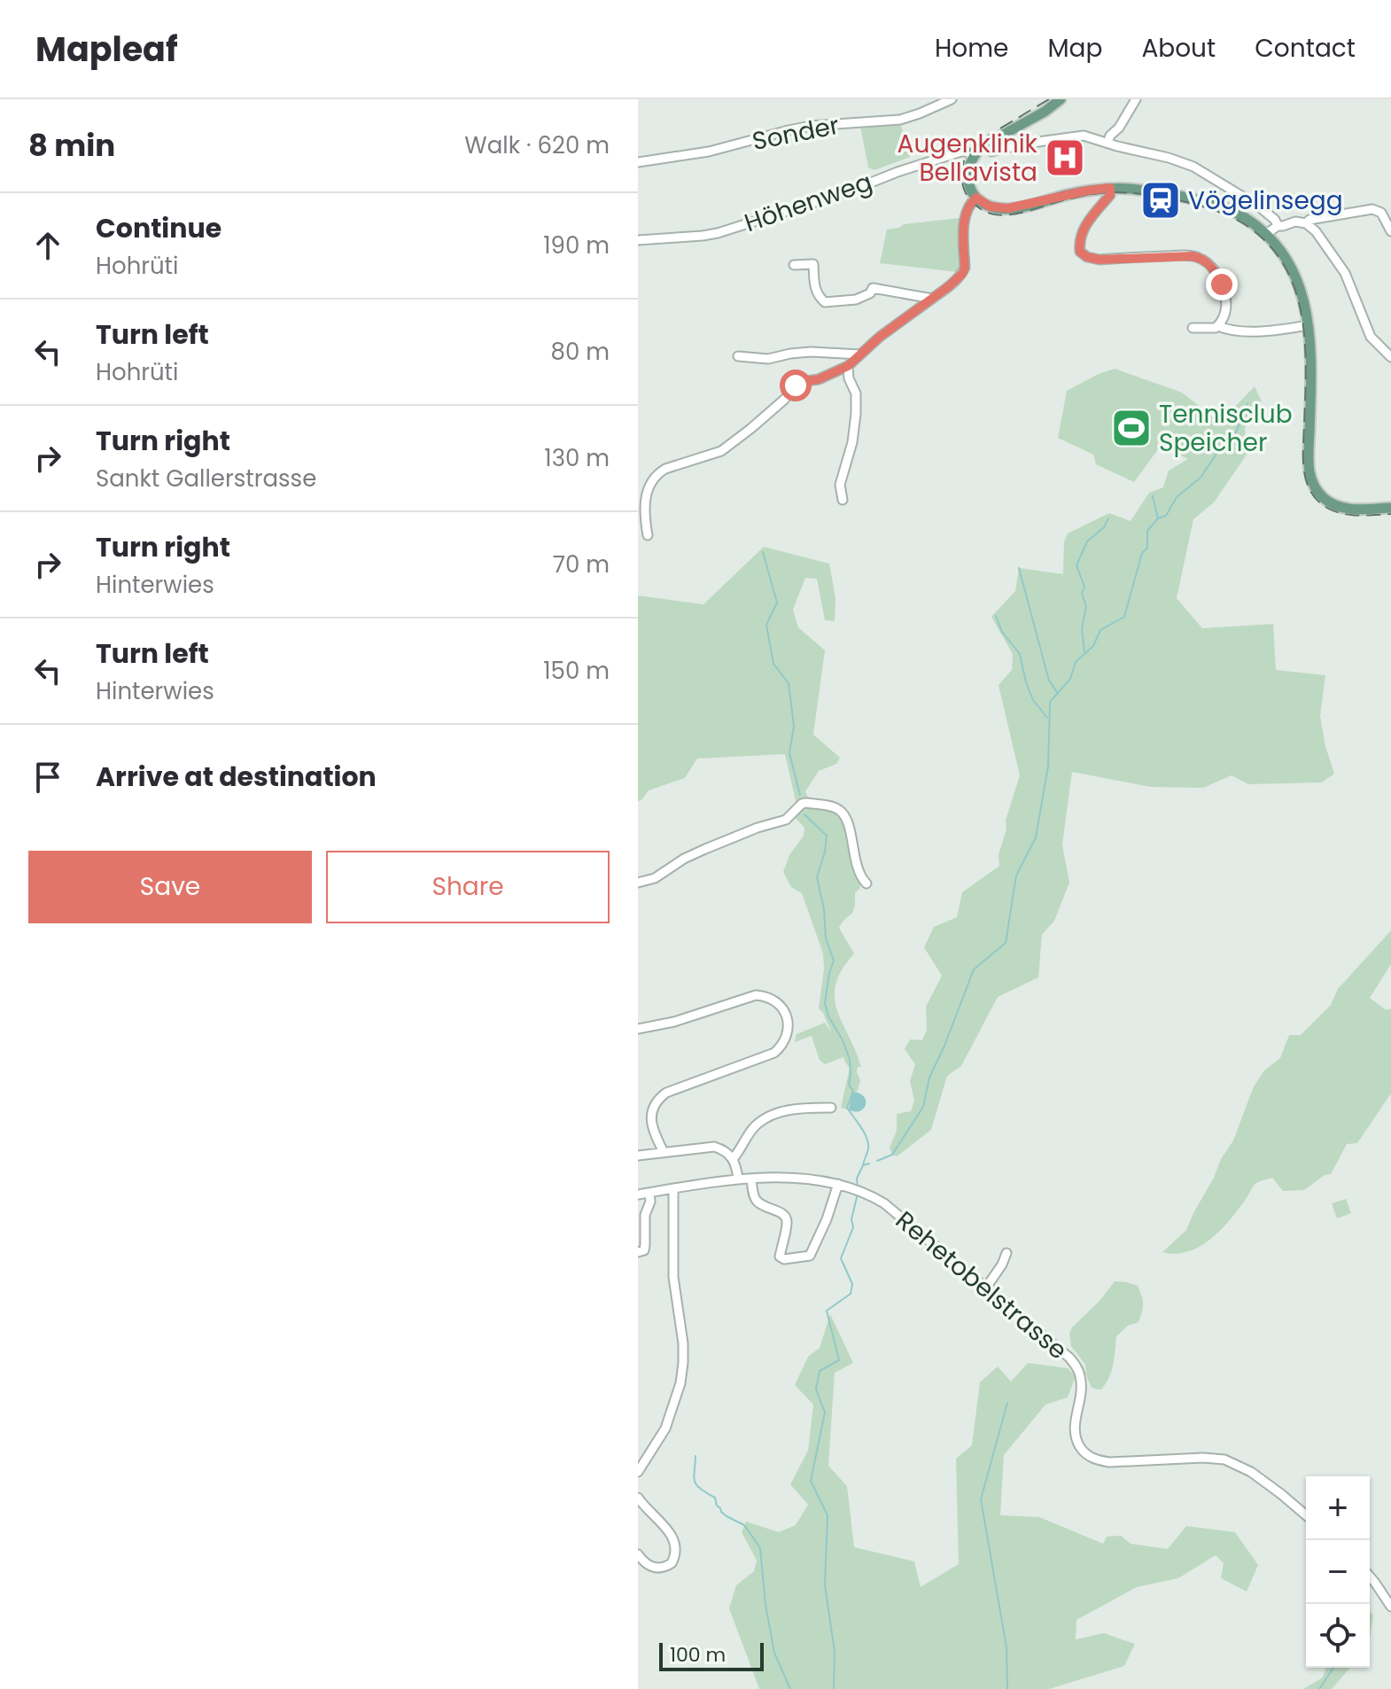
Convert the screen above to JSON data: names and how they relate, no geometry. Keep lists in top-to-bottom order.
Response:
{
  "streets": {
    "street": ["Sonder", "Höhenweg", "Rehetobelstrasse"]
  },
  "places": {
    "hospital": ["Augenklinik Bellavista"],
    "station": ["Vögelinsegg"],
    "sports": ["Tennisclub Speicher"]
  },
  "scale_bar": "100 m",
  "page": {
    "header": "Mapleaf",
    "nav": [
      "Home",
      "Map",
      "About",
      "Contact"
    ],
    "heading": ["8 min", "Walk · 620 m"],
    "list": [
      ["Continue", "Hohrüti", "190 m"],
      ["Turn left", "Hohrüti", "80 m"],
      ["Turn right", "Sankt Gallerstrasse", "130 m"],
      ["Turn right", "Hinterwies", "70 m"],
      ["Turn left", "Hinterwies", "150 m"],
      "Arrive at destination"
    ],
    "buttons": ["Save", "Share"],
    "map_buttons": ["+", "−"],
    "scale": "100 m"
  }
}
